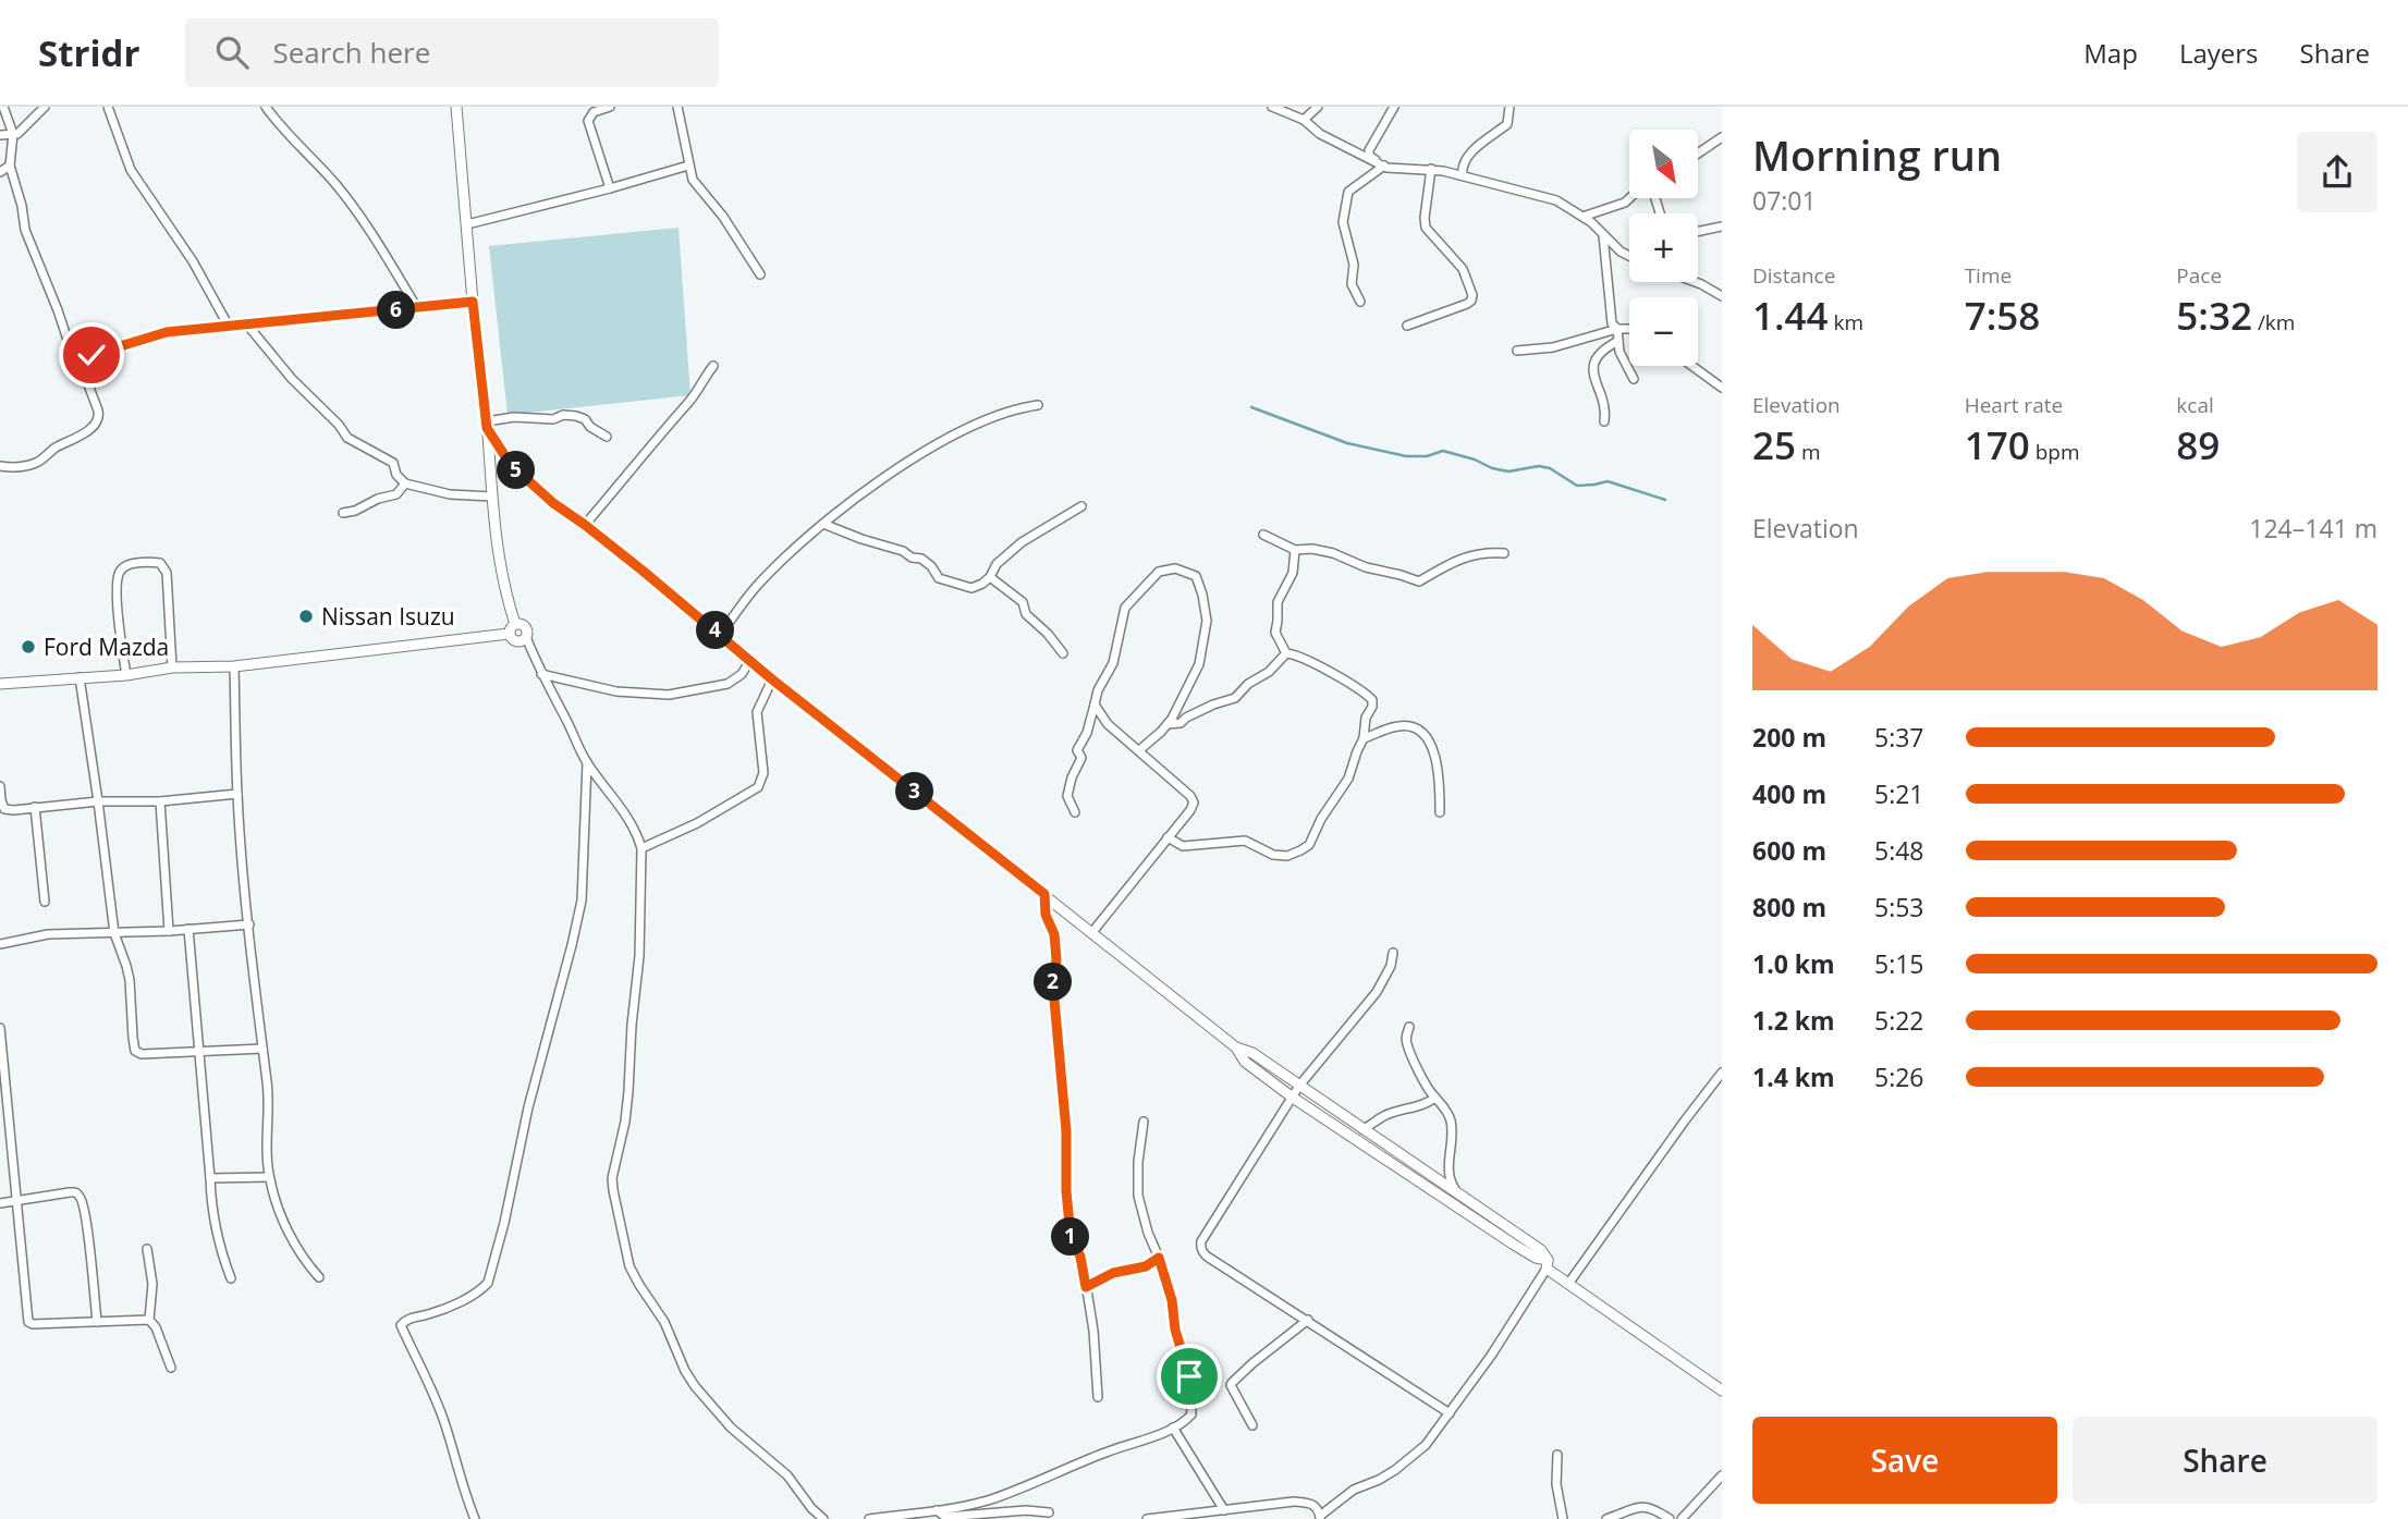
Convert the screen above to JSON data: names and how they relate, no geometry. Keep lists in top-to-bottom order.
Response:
{
  "places": ["Nissan Isuzu", "Ford Mazda"],
  "north": "bottom right",
  "page": {
    "header": "Stridr",
    "search": "Search here",
    "nav": ["Map", "Layers", "Share"],
    "heading": ["Morning run", "07:01"],
    "map_buttons": ["+", "−"],
    "stats": [
      ["Distance", "1.44 km"],
      ["Time", "7:58"],
      ["Pace", "5:32 /km"],
      ["Elevation", "25 m"],
      ["Heart rate", "170 bpm"],
      ["kcal", "89"]
    ],
    "pins": [
      "6",
      "5",
      "4",
      "3",
      "2",
      "1"
    ],
    "chart": ["Elevation", "124–141 m"],
    "list": [
      {
        "name": "200 m",
        "note": "5:37"
      },
      {
        "name": "400 m",
        "note": "5:21"
      },
      {
        "name": "600 m",
        "note": "5:48"
      },
      {
        "name": "800 m",
        "note": "5:53"
      },
      {
        "name": "1.0 km",
        "note": "5:15"
      },
      {
        "name": "1.2 km",
        "note": "5:22"
      },
      {
        "name": "1.4 km",
        "note": "5:26"
      }
    ],
    "buttons": ["Save", "Share"]
  }
}
